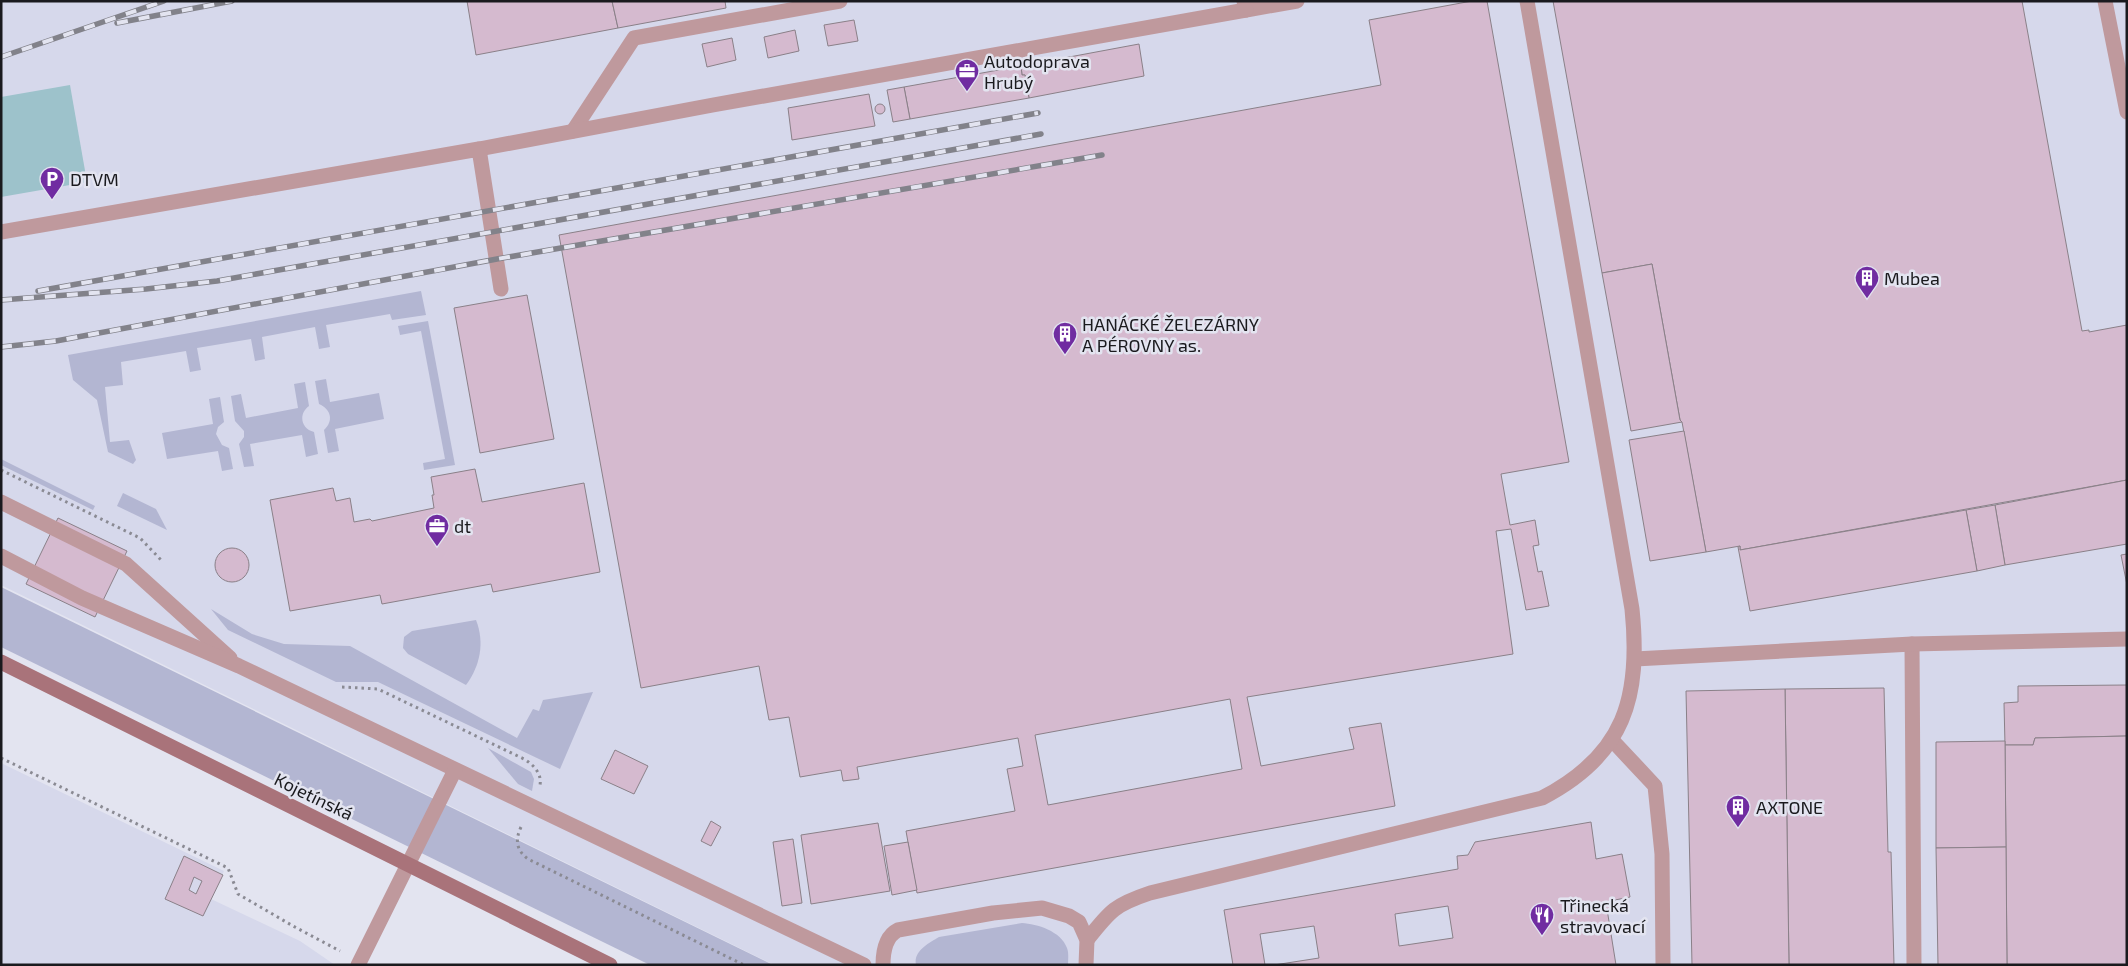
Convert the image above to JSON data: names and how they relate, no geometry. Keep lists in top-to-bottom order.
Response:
{
  "streets": {
    "main road": ["Kojetínská"]
  },
  "places": {
    "office": ["Autodoprava Hrubý", "dt"],
    "parking": ["DTVM"],
    "building": ["Mubea", "HANÁCKÉ ŽELEZÁRNY A PÉROVNY as.", "AXTONE"],
    "restaurant": ["Třinecká stravovací"]
  }
}
